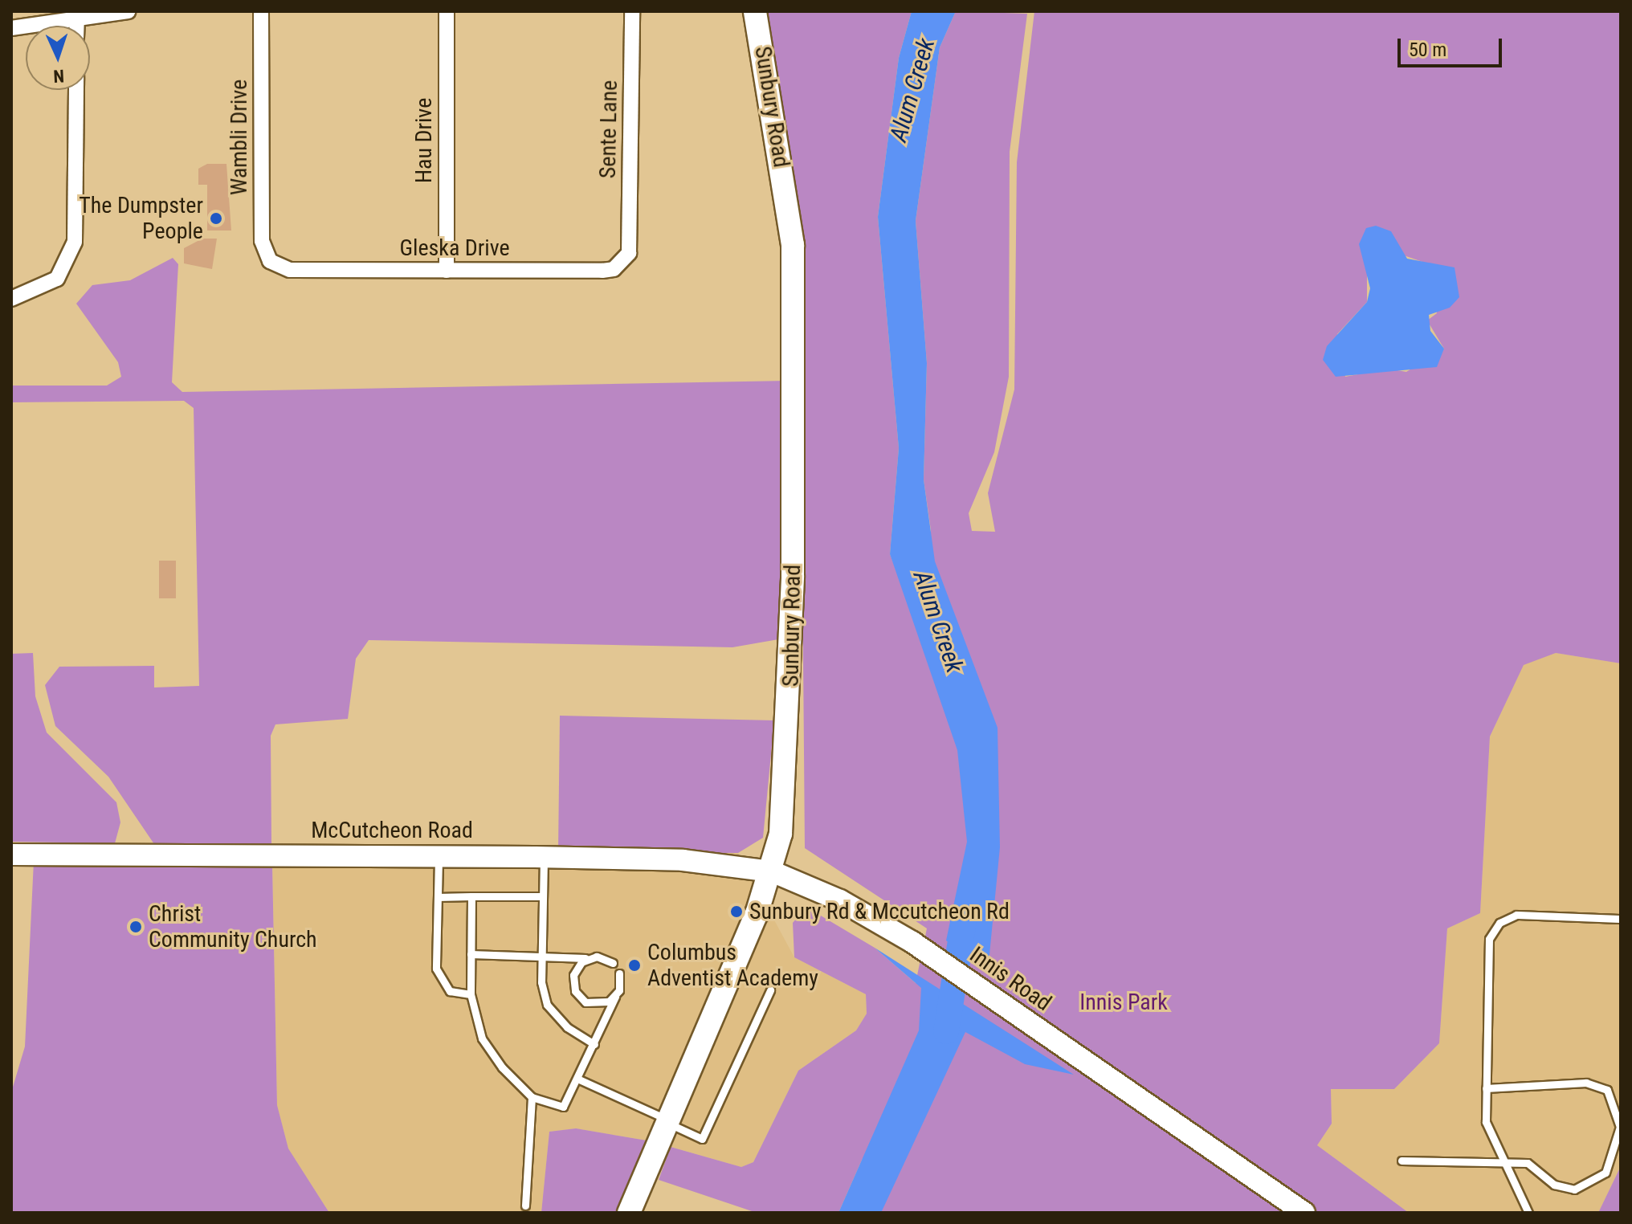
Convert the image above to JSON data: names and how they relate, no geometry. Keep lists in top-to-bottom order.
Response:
{
  "streets": {
    "main road": ["Sunbury Road", "McCutcheon Road", "Innis Road"],
    "street": [
      "Sente Lane",
      "Wambli Drive",
      "Hau Drive",
      "Gleska Drive"
    ]
  },
  "crossings": [
    ["Sunbury Road", "McCutcheon Road"],
    ["Sunbury Road", "Innis Road"],
    ["Sente Lane", "Gleska Drive"],
    ["Wambli Drive", "Gleska Drive"],
    ["Hau Drive", "Gleska Drive"],
    ["McCutcheon Road", "Innis Road"]
  ],
  "water": ["Alum Creek"],
  "parks": ["Innis Park"],
  "places": [
    "The Dumpster People",
    "Sunbury Rd & Mccutcheon Rd",
    "Christ Community Church",
    "Columbus Adventist Academy"
  ],
  "scale_bar": "50 m",
  "north": "bottom"
}
